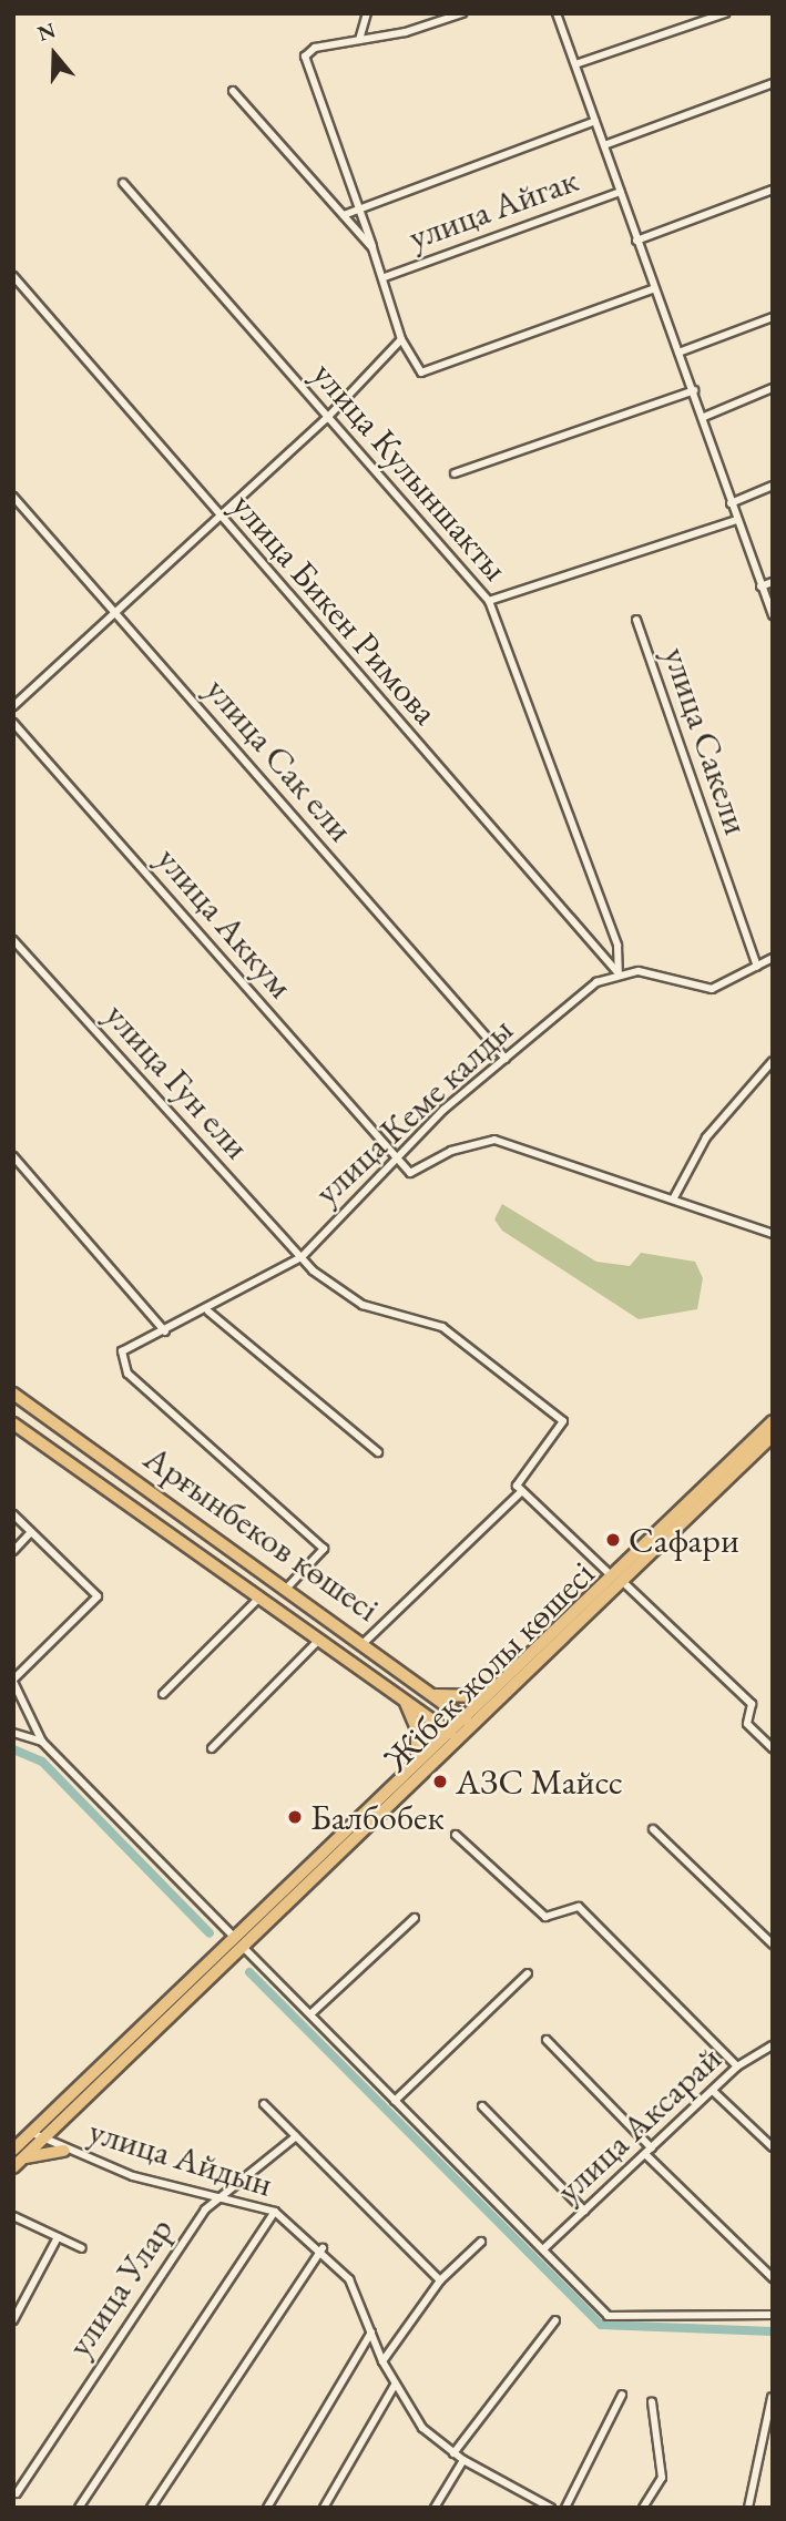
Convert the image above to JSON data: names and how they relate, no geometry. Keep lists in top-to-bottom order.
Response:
{
  "streets": {
    "main road": ["Арғынбеков көшесі", "Жібек жолы көшесі"],
    "street": [
      "улица Айгак",
      "улица Кулыншакты",
      "улица Бикен Римова",
      "улица Сакели",
      "улица Сак ели",
      "улица Аккум",
      "улица Гун ели",
      "улица Кеме калды",
      "улица Аксарай",
      "улица Айдын",
      "улица Улар"
    ]
  },
  "crossings": [
    ["улица Кулыншакты", "улица Бикен Римова"],
    ["улица Кулыншакты", "улица Кеме калды"],
    ["улица Бикен Римова", "улица Кеме калды"],
    ["улица Сак ели", "улица Кеме калды"],
    ["улица Аккум", "улица Кеме калды"],
    ["улица Гун ели", "улица Кеме калды"],
    ["улица Кеме калды", "Арғынбеков көшесі"],
    ["Арғынбеков көшесі", "Жібек жолы көшесі"],
    ["Жібек жолы көшесі", "улица Айдын"],
    ["улица Айдын", "улица Улар"]
  ],
  "places": ["Сафари", "АЗС Майсс", "Балбобек"],
  "north": "top"
}
